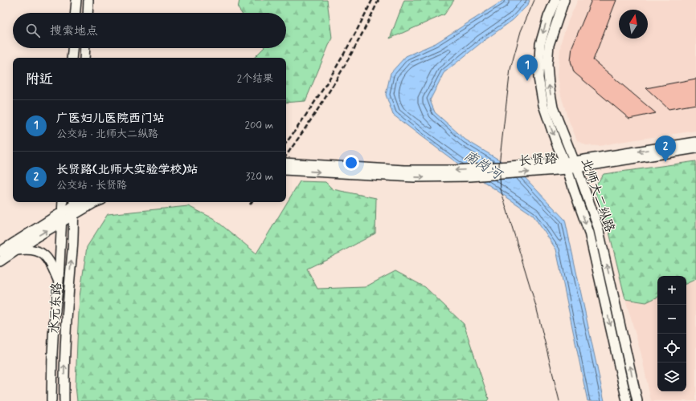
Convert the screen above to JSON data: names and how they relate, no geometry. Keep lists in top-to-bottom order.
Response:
{
  "streets": {
    "street": ["长贤路", "北师大二纵路", "水元东路"]
  },
  "crossings": [
    ["长贤路", "北师大二纵路"]
  ],
  "water": ["南岗河"],
  "north": "top",
  "page": {
    "search": "搜索地点",
    "pins": ["1", "2"],
    "heading": ["附近", "2个结果"],
    "list": [
      {
        "mark": "1",
        "name": "广医妇儿医院西门站",
        "note": "公交站 · 北师大二纵路",
        "value": "200 m"
      },
      {
        "mark": "2",
        "name": "长贤路(北师大实验学校)站",
        "note": "公交站 · 长贤路",
        "value": "320 m"
      }
    ],
    "map_buttons": ["+", "−"]
  }
}
